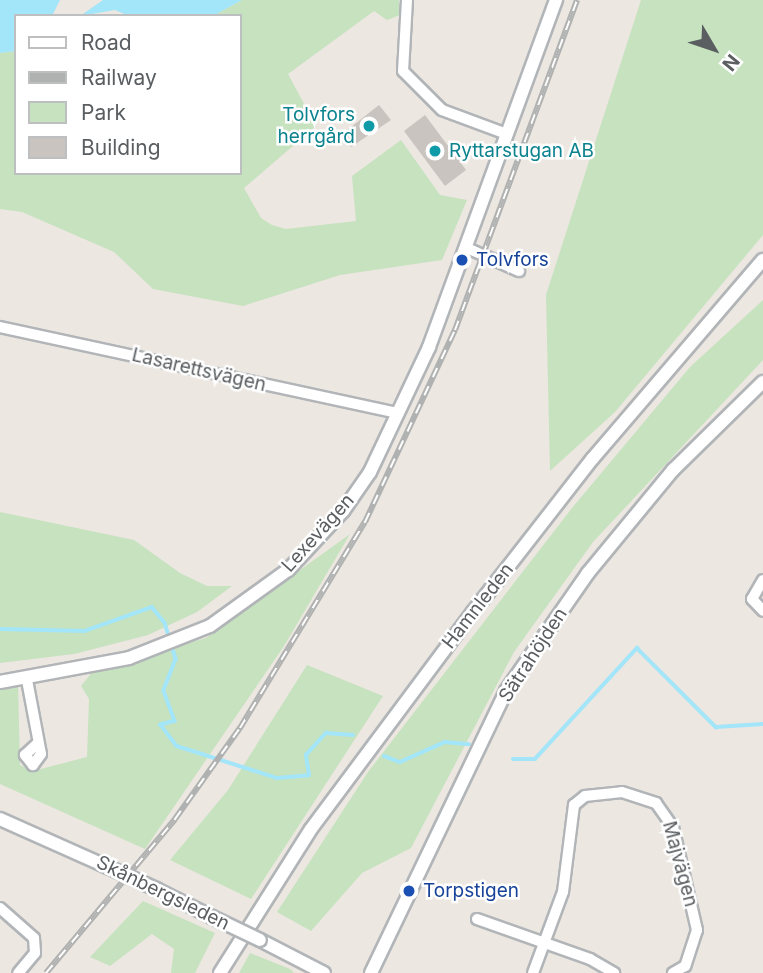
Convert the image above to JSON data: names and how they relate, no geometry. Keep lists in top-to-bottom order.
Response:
{
  "streets": {
    "street": [
      "Lasarettsvägen",
      "Lexevägen",
      "Hamnleden",
      "Sätrahöjden",
      "Majvägen",
      "Skånbergsleden"
    ]
  },
  "crossings": [
    ["Lasarettsvägen", "Lexevägen"]
  ],
  "places": [
    "Tolvfors herrgård",
    "Ryttarstugan AB",
    "Tolvfors",
    "Torpstigen"
  ],
  "legend": [
    "Road",
    "Railway",
    "Park",
    "Building"
  ],
  "north": "bottom right"
}
